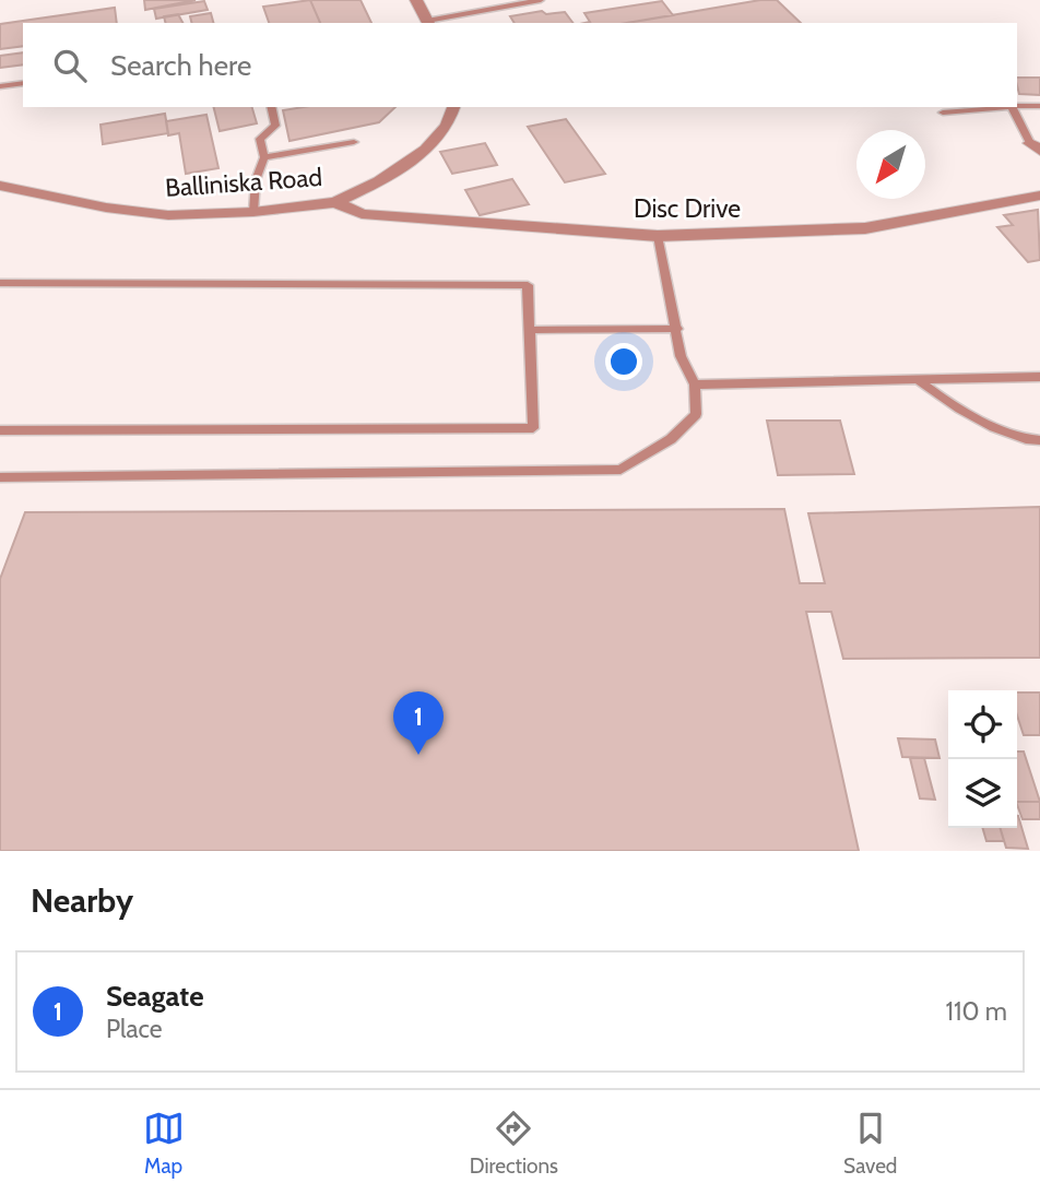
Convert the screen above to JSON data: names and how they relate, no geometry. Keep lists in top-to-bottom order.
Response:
{
  "streets": {
    "street": ["Balliniska Road", "Disc Drive"]
  },
  "crossings": [
    ["Balliniska Road", "Disc Drive"]
  ],
  "north": "bottom left",
  "page": {
    "search": "Search here",
    "pins": "1",
    "heading": "Nearby",
    "list": [
      {
        "mark": "1",
        "name": "Seagate",
        "note": "Place",
        "value": "110 m"
      }
    ],
    "nav": ["Map", "Directions", "Saved"]
  }
}
